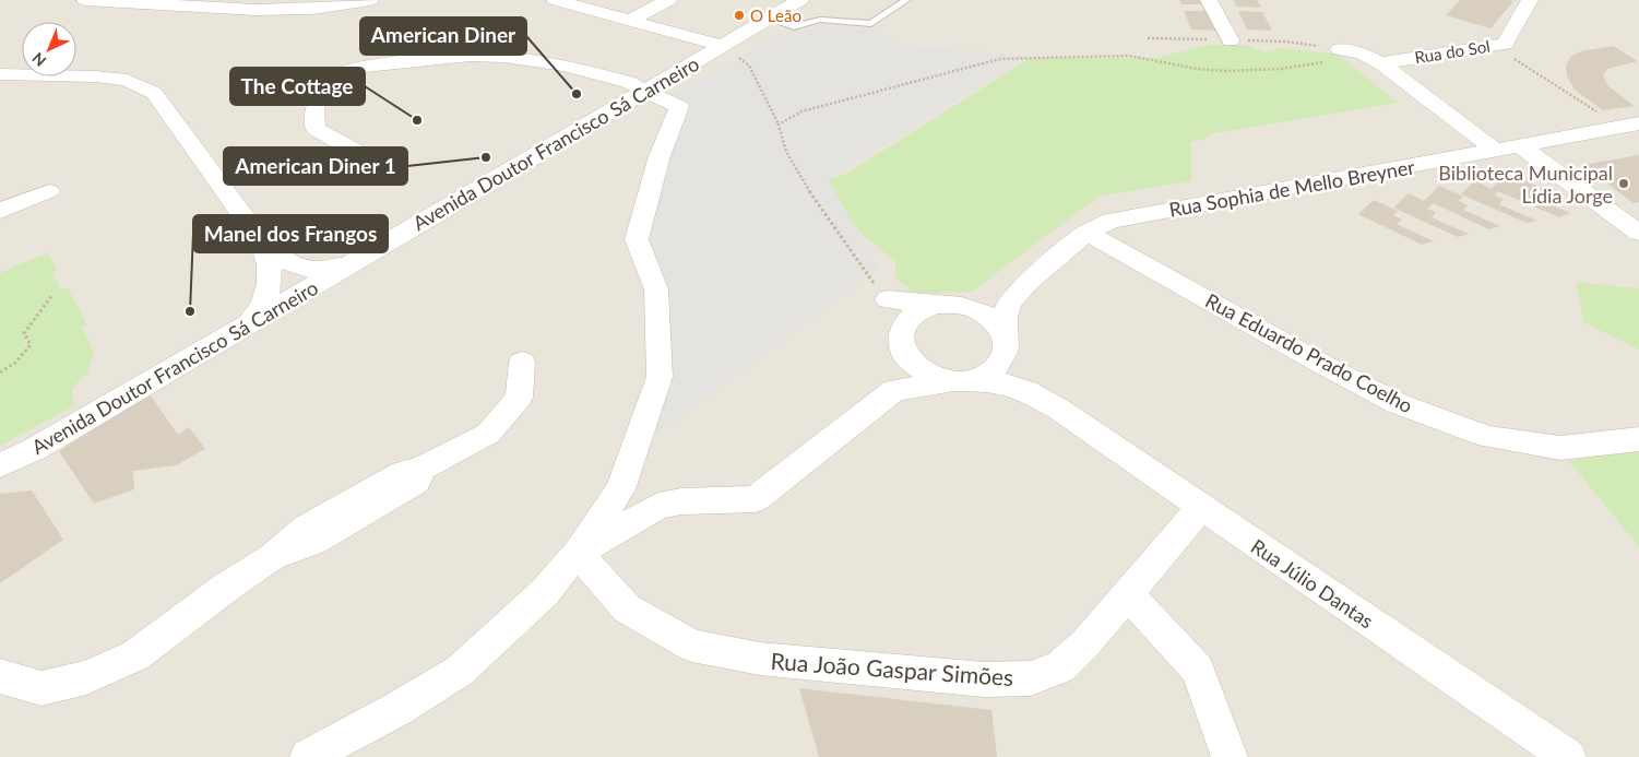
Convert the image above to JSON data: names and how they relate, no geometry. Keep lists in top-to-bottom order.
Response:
{
  "streets": {
    "street": [
      "Rua do Sol",
      "Avenida Doutor Francisco Sá Carneiro",
      "Rua Sophia de Mello Breyner",
      "Rua Eduardo Prado Coelho",
      "Rua Júlio Dantas",
      "Rua João Gaspar Simões"
    ]
  },
  "crossings": [
    ["Rua do Sol", "Rua Sophia de Mello Breyner"],
    ["Rua Sophia de Mello Breyner", "Rua Eduardo Prado Coelho"],
    ["Rua Sophia de Mello Breyner", "Rua Júlio Dantas"],
    ["Rua Sophia de Mello Breyner", "Rua João Gaspar Simões"],
    ["Rua Júlio Dantas", "Rua João Gaspar Simões"]
  ],
  "places": [
    "O Leão",
    "American Diner",
    "The Cottage",
    "American Diner 1",
    "Biblioteca Municipal Lídia Jorge",
    "Manel dos Frangos"
  ],
  "north": "bottom left"
}
